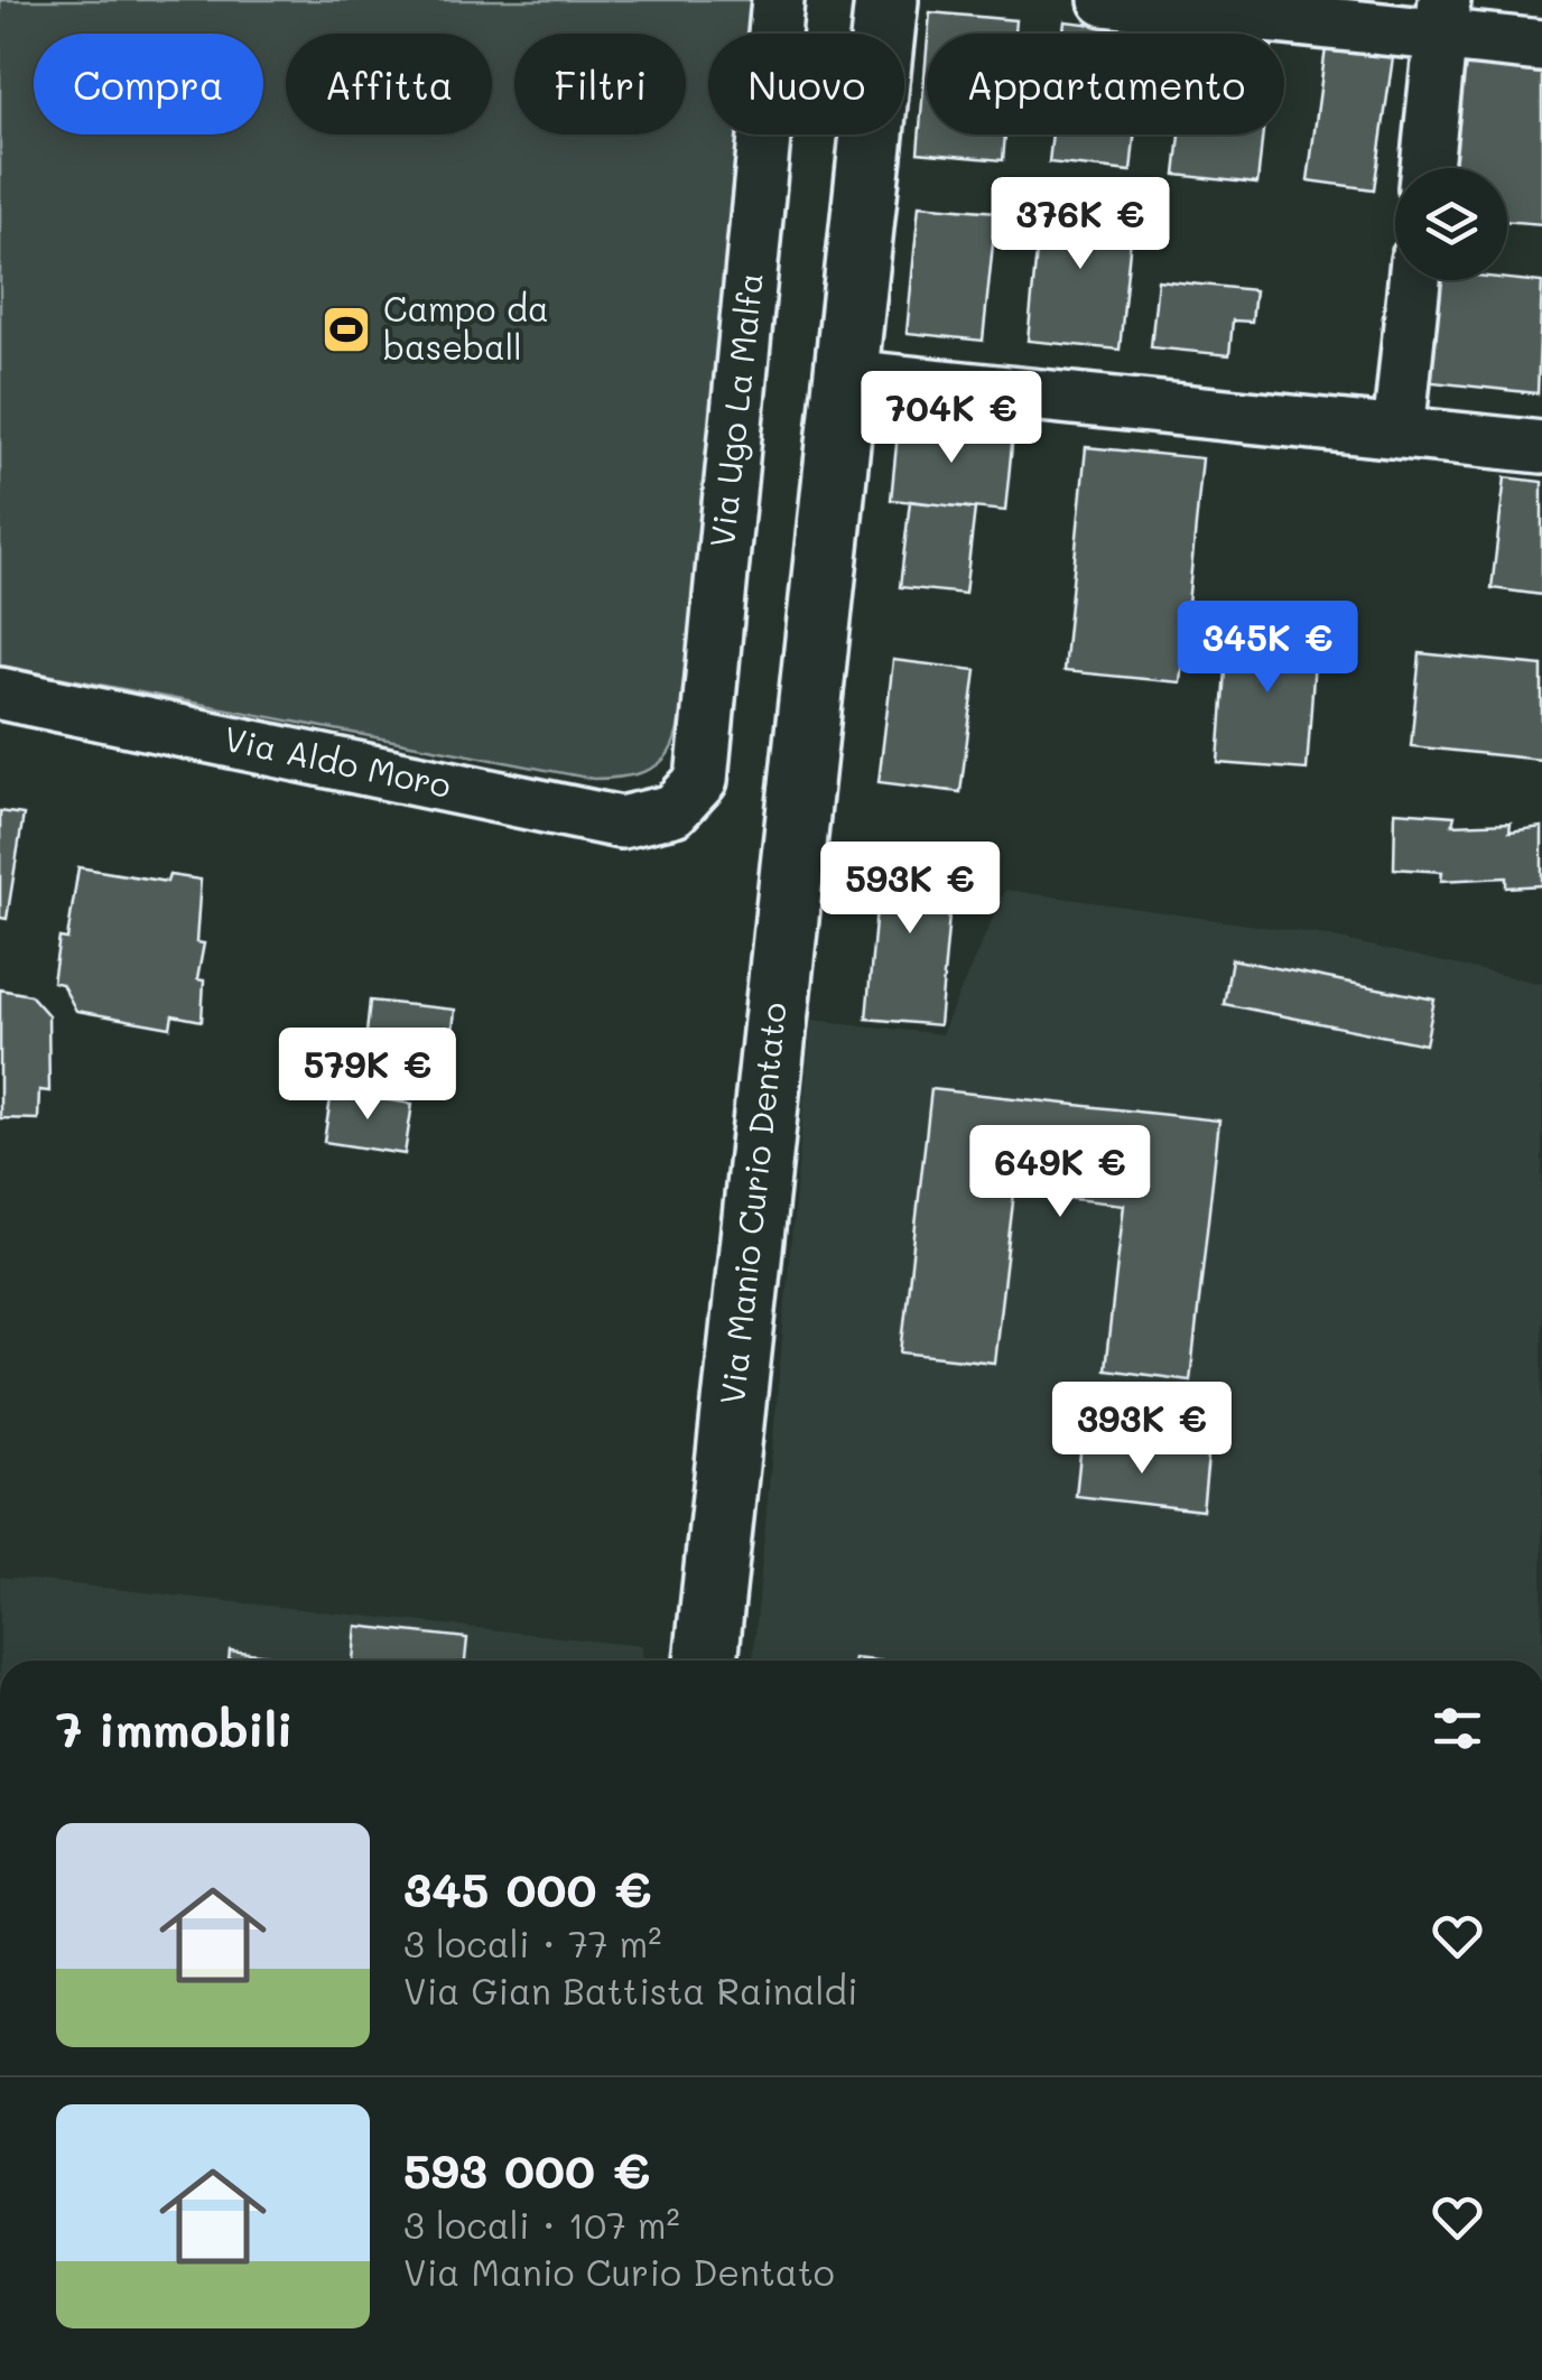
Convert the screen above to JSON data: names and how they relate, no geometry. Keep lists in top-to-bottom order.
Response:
{
  "streets": {
    "main road": ["Via Manio Curio Dentato"],
    "street": ["Via Ugo La Malfa", "Via Aldo Moro"]
  },
  "crossings": [
    ["Via Ugo La Malfa", "Via Aldo Moro"]
  ],
  "places": {
    "sports": ["Campo da baseball"]
  },
  "page": {
    "chip": [
      "Compra",
      "Affitta",
      "Filtri",
      "Nuovo",
      "Appartamento"
    ],
    "price": [
      "376K €",
      "704K €",
      "345K €",
      "593K €",
      "579K €",
      "649K €",
      "393K €"
    ],
    "heading": "7 immobili",
    "list": [
      {
        "name": "345 000 €",
        "note": "3 locali · 77 m² · Via Gian Battista Rainaldi"
      },
      {
        "name": "593 000 €",
        "note": "3 locali · 107 m² · Via Manio Curio Dentato"
      }
    ]
  }
}
